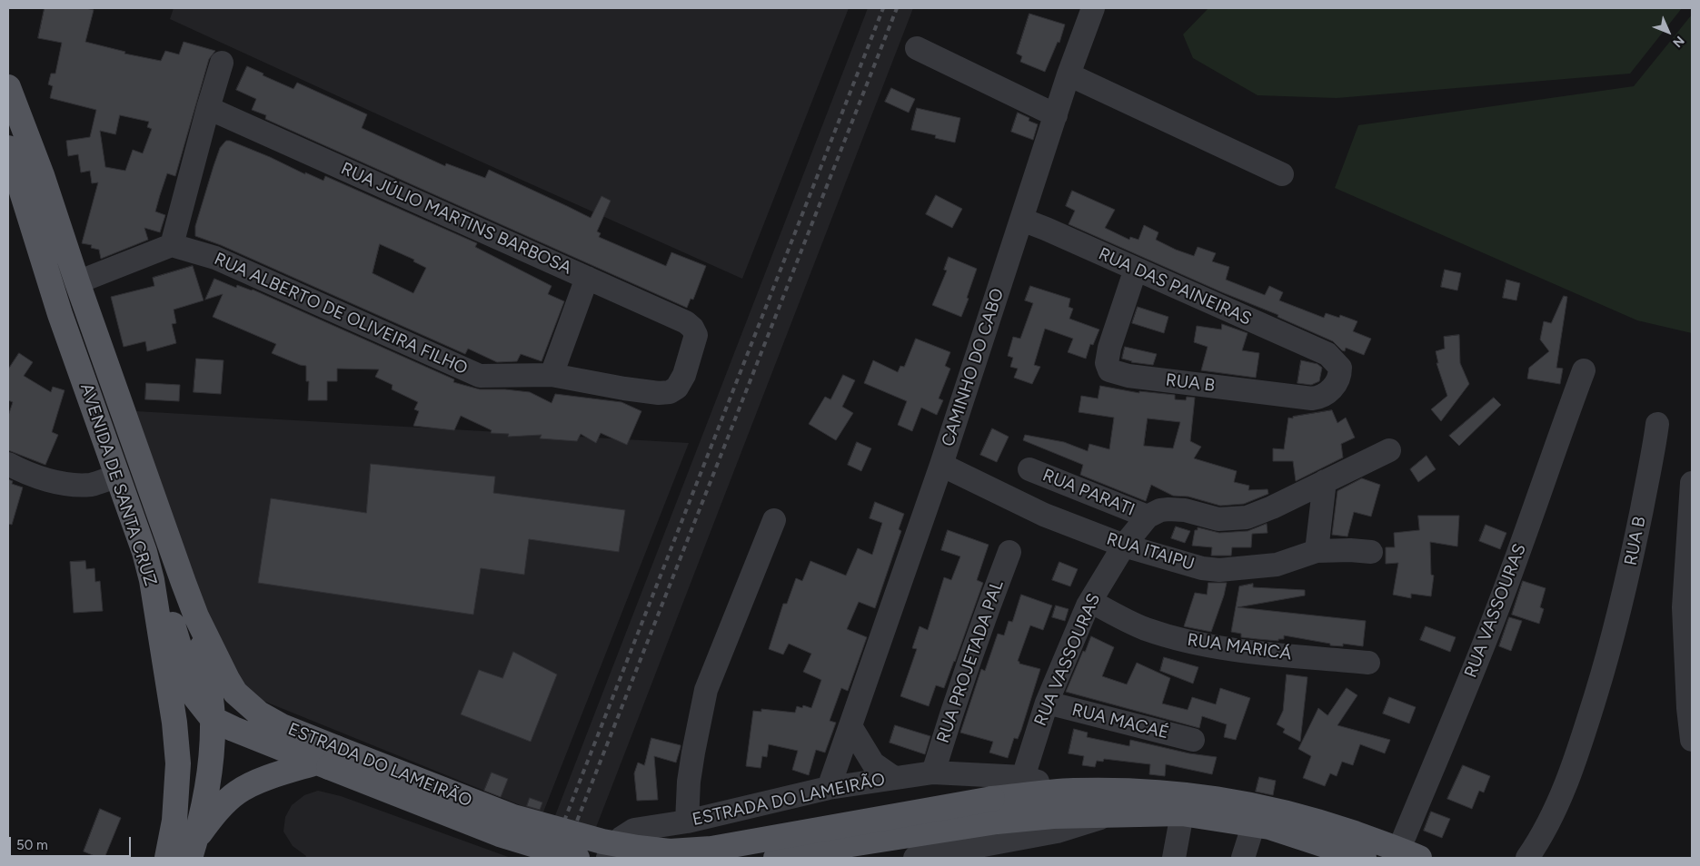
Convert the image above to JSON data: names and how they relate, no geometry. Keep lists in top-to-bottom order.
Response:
{
  "streets": {
    "main road": ["AVENIDA DE SANTA CRUZ", "ESTRADA DO LAMEIRÃO"],
    "street": [
      "RUA JÚLIO MARTINS BARBOSA",
      "RUA DAS PAINEIRAS",
      "RUA ALBERTO DE OLIVEIRA FILHO",
      "CAMINHO DO CABO",
      "RUA B",
      "RUA PARATI",
      "RUA ITAIPU",
      "RUA VASSOURAS",
      "RUA MARICÁ",
      "RUA PROJETADA PAL",
      "RUA MACAÉ"
    ]
  },
  "crossings": [
    ["RUA JÚLIO MARTINS BARBOSA", "RUA ALBERTO DE OLIVEIRA FILHO"],
    ["RUA DAS PAINEIRAS", "CAMINHO DO CABO"],
    ["RUA DAS PAINEIRAS", "RUA B"],
    ["CAMINHO DO CABO", "RUA ITAIPU"],
    ["CAMINHO DO CABO", "ESTRADA DO LAMEIRÃO"],
    ["AVENIDA DE SANTA CRUZ", "ESTRADA DO LAMEIRÃO"],
    ["RUA PARATI", "RUA VASSOURAS"],
    ["RUA ITAIPU", "RUA VASSOURAS"],
    ["RUA VASSOURAS", "RUA MARICÁ"],
    ["RUA VASSOURAS", "RUA MACAÉ"],
    ["RUA VASSOURAS", "ESTRADA DO LAMEIRÃO"],
    ["RUA PROJETADA PAL", "ESTRADA DO LAMEIRÃO"]
  ],
  "scale_bar": "50 m",
  "north": "bottom right"
}
